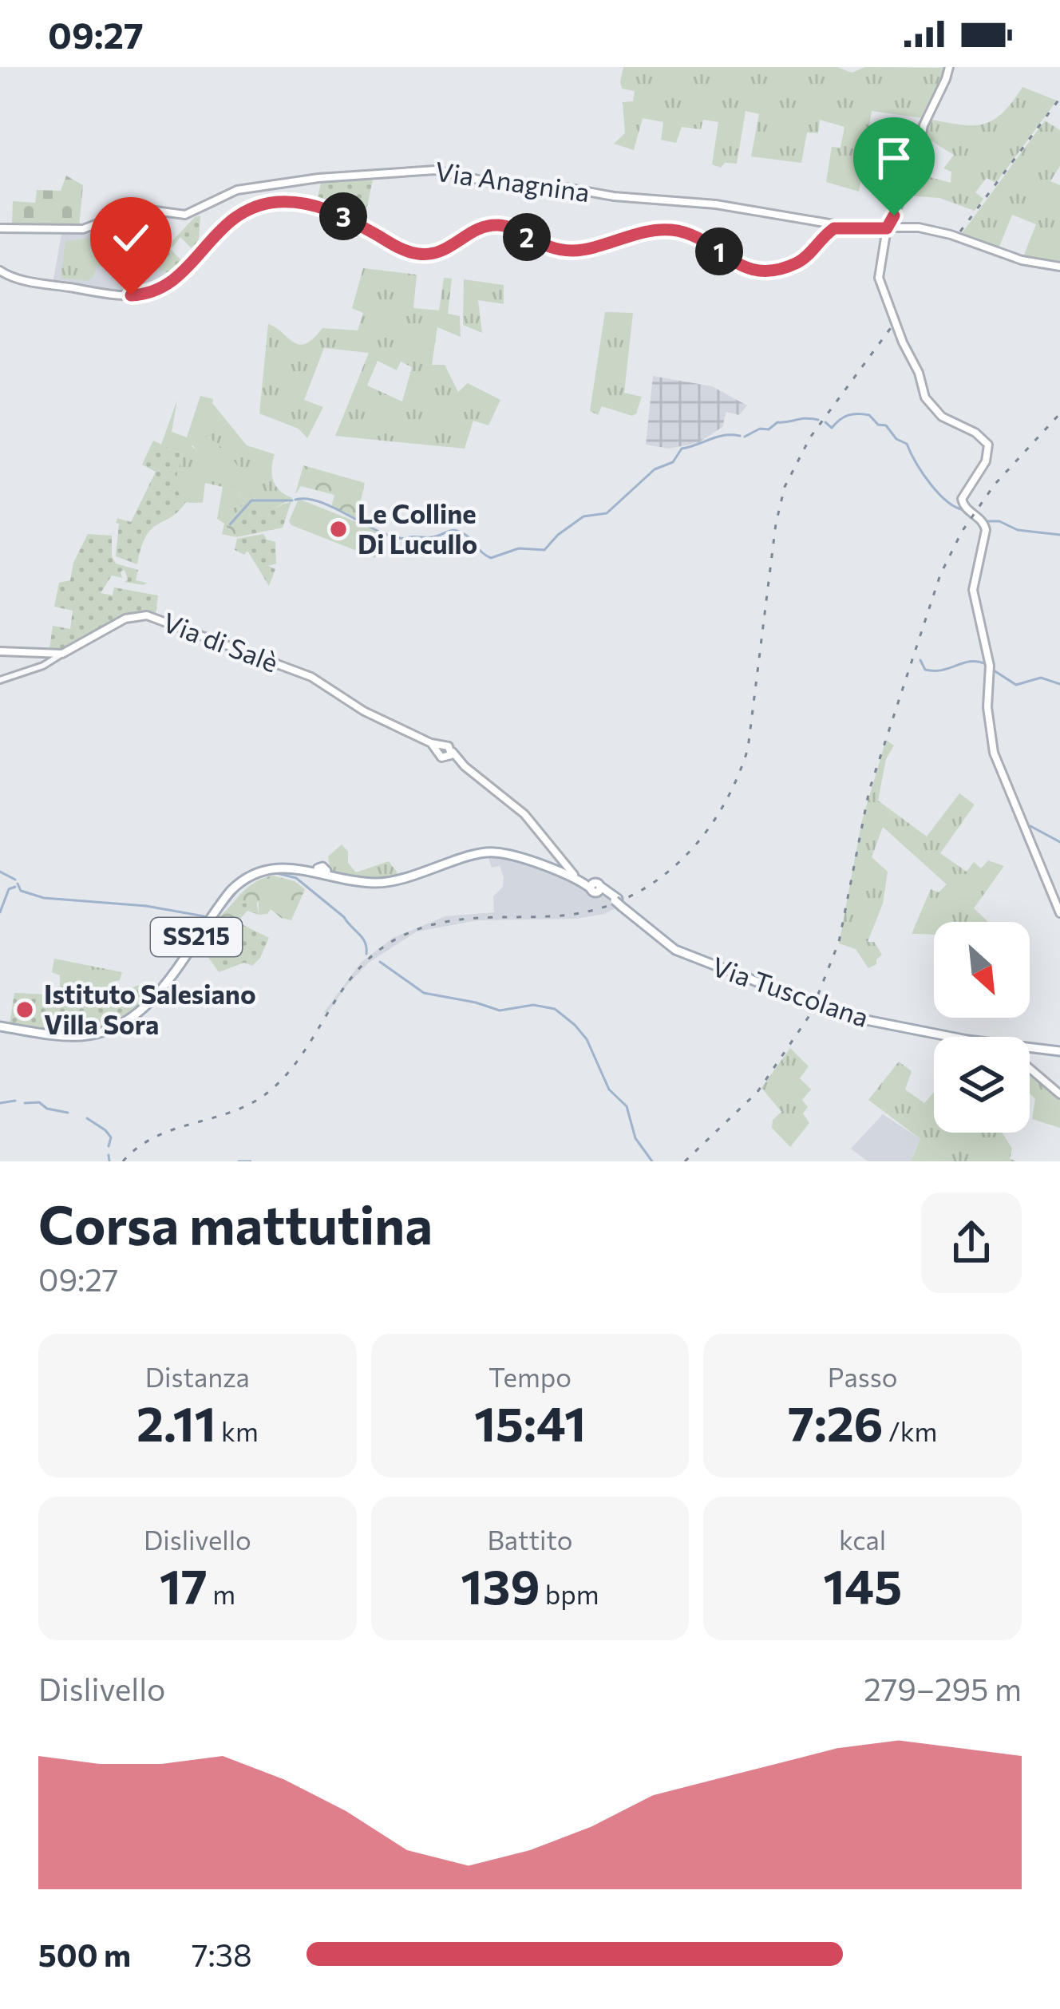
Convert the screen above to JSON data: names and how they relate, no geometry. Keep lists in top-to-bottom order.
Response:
{
  "streets": {
    "main road": [
      "Via Anagnina",
      "Via di Salè",
      "SS215",
      "Via Tuscolana"
    ]
  },
  "places": ["Le Colline Di Lucullo", "Istituto Salesiano Villa Sora"],
  "north": "bottom right",
  "page": {
    "status": "09:27",
    "pins": ["3", "2", "1"],
    "heading": ["Corsa mattutina", "09:27"],
    "stats": [
      ["Distanza", "2.11 km"],
      ["Tempo", "15:41"],
      ["Passo", "7:26 /km"],
      ["Dislivello", "17 m"],
      ["Battito", "139 bpm"],
      ["kcal", "145"]
    ],
    "chart": ["Dislivello", "279–295 m"],
    "list": [
      {
        "name": "500 m",
        "note": "7:38"
      }
    ]
  }
}
